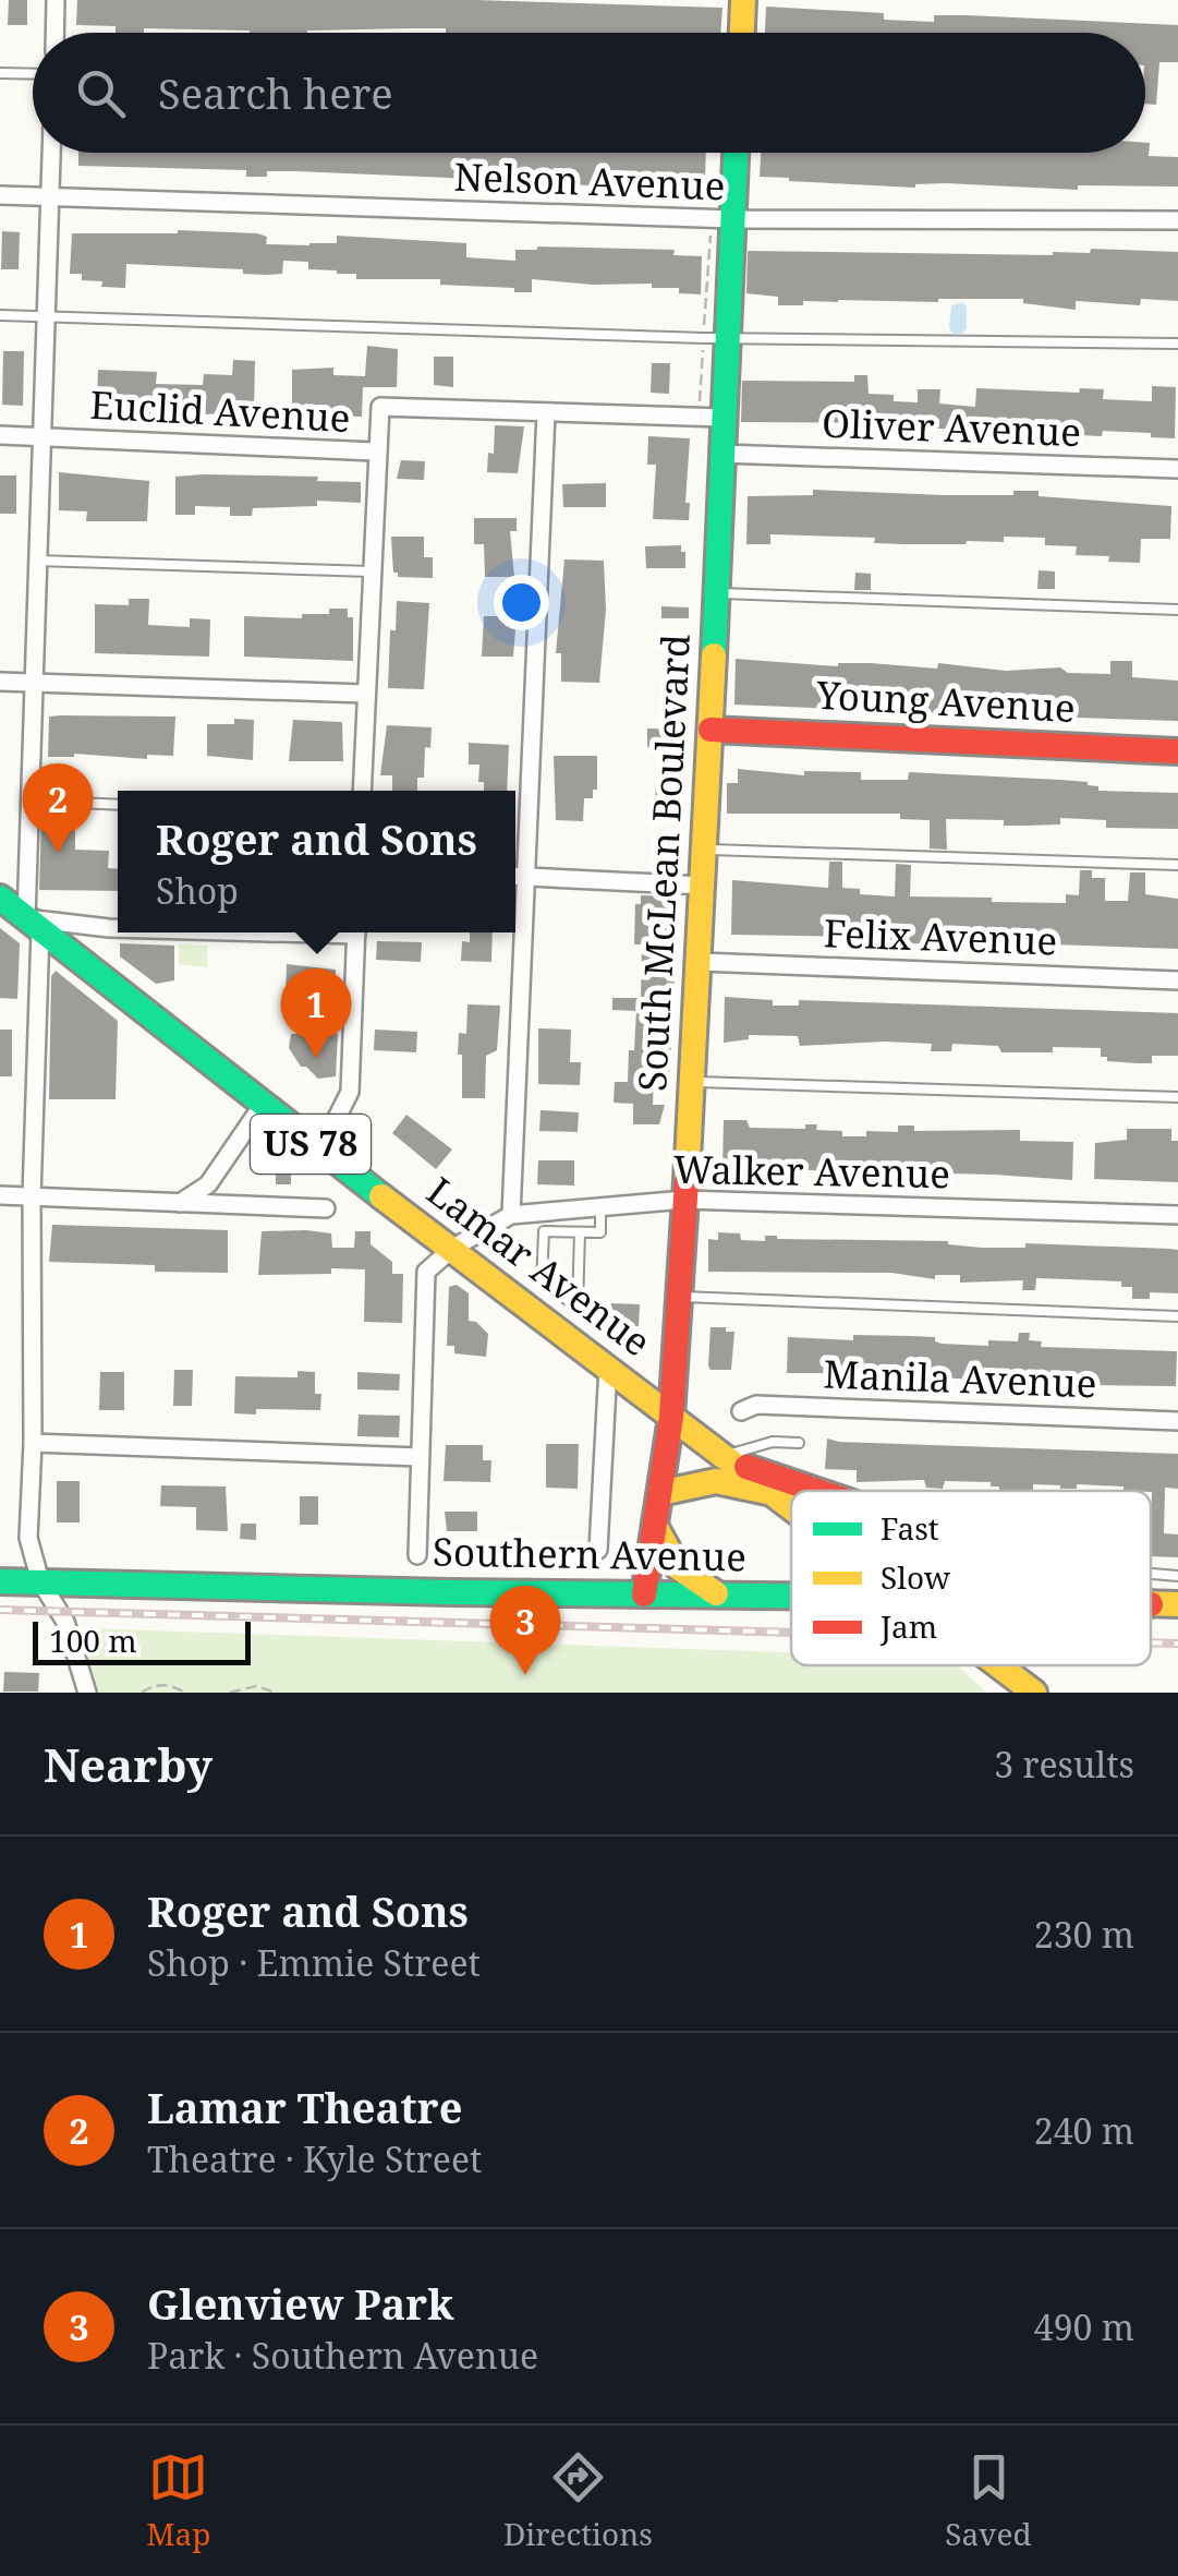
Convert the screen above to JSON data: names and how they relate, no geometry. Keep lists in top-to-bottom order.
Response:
{
  "streets": {
    "main road": [
      "Young Avenue",
      "South McLean Boulevard",
      "US 78",
      "Lamar Avenue",
      "Southern Avenue"
    ],
    "street": [
      "Nelson Avenue",
      "Euclid Avenue",
      "Oliver Avenue",
      "Felix Avenue",
      "Walker Avenue",
      "Manila Avenue"
    ]
  },
  "crossings": [
    ["Nelson Avenue", "South McLean Boulevard"],
    ["Euclid Avenue", "South McLean Boulevard"],
    ["Oliver Avenue", "South McLean Boulevard"],
    ["Young Avenue", "South McLean Boulevard"],
    ["South McLean Boulevard", "Felix Avenue"],
    ["South McLean Boulevard", "Walker Avenue"],
    ["South McLean Boulevard", "Lamar Avenue"],
    ["South McLean Boulevard", "Southern Avenue"],
    ["Walker Avenue", "Lamar Avenue"]
  ],
  "legend": ["Fast", "Slow", "Jam"],
  "scale_bar": "100 m",
  "page": {
    "search": "Search here",
    "pins": ["2", "1", "3"],
    "popup": ["Roger and Sons", "Shop"],
    "scale": "100 m",
    "heading": ["Nearby", "3 results"],
    "list": [
      {
        "mark": "1",
        "name": "Roger and Sons",
        "note": "Shop · Emmie Street",
        "value": "230 m"
      },
      {
        "mark": "2",
        "name": "Lamar Theatre",
        "note": "Theatre · Kyle Street",
        "value": "240 m"
      },
      {
        "mark": "3",
        "name": "Glenview Park",
        "note": "Park · Southern Avenue",
        "value": "490 m"
      }
    ],
    "nav": ["Map", "Directions", "Saved"]
  }
}
